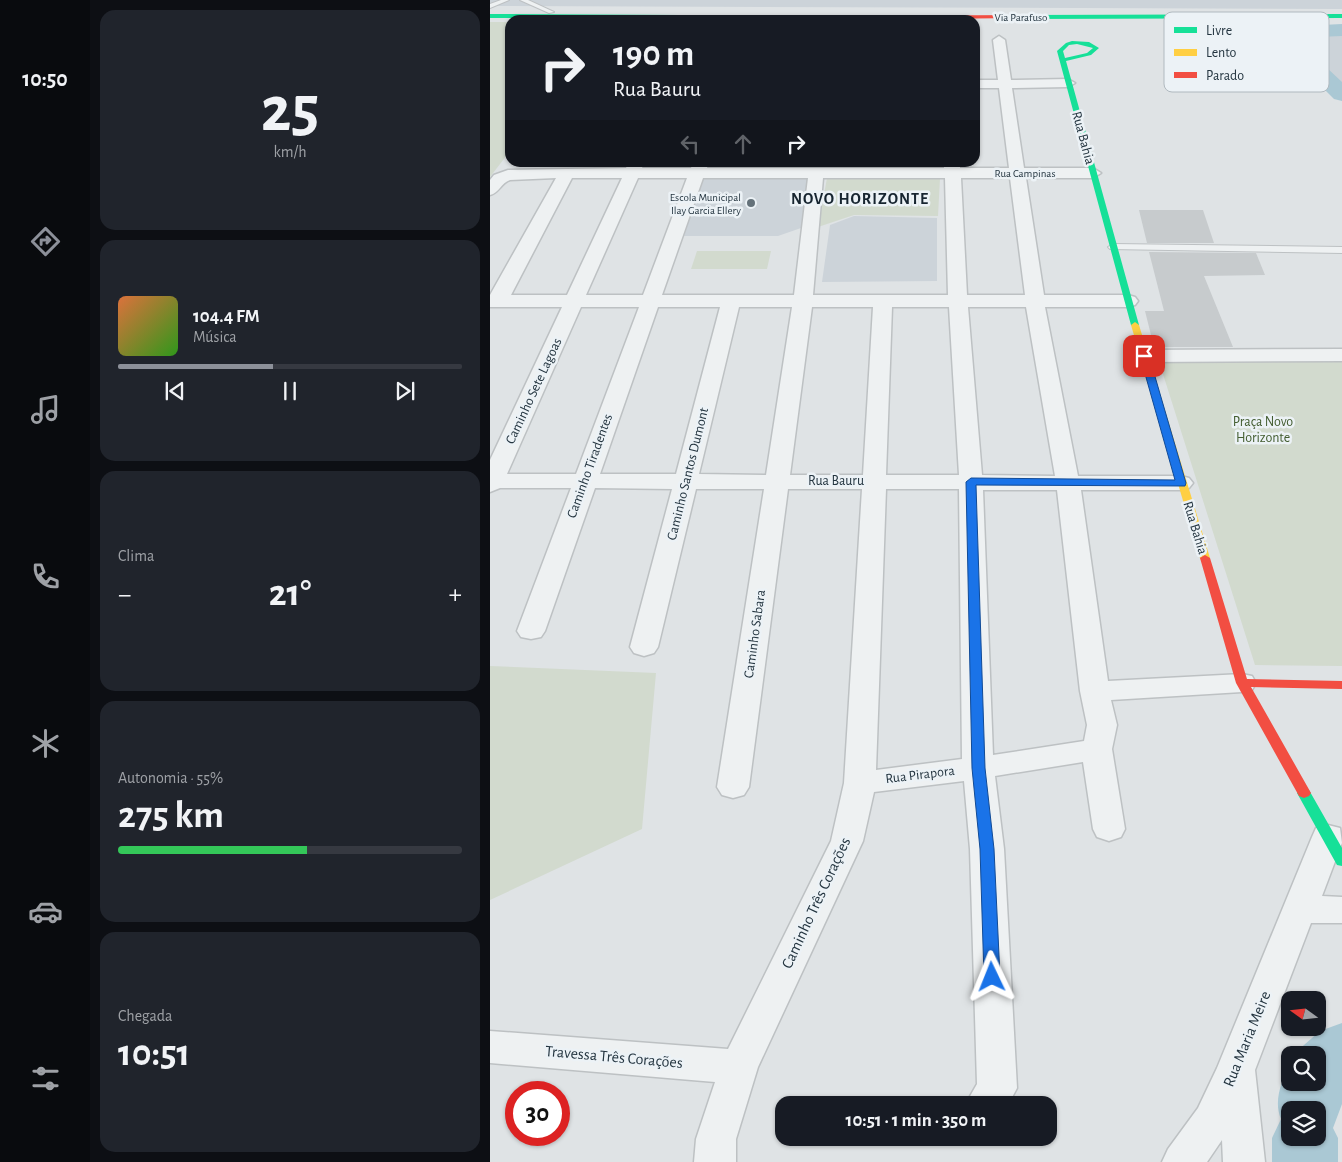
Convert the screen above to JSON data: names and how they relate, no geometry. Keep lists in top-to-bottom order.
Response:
{
  "streets": {
    "main road": ["Via Parafuso", "Rua Bahia"],
    "street": [
      "Rua Campinas",
      "Caminho Sete Lagoas",
      "Caminho Tiradentes",
      "Caminho Santos Dumont",
      "Rua Bauru",
      "Caminho Sabara",
      "Rua Pirapora",
      "Caminho Três Corações",
      "Rua Maria Meire",
      "Travessa Três Corações"
    ]
  },
  "crossings": [
    ["Rua Bahia", "Rua Campinas"],
    ["Rua Bahia", "Rua Bauru"],
    ["Rua Bahia", "Rua Maria Meire"],
    ["Rua Campinas", "Caminho Sete Lagoas"],
    ["Rua Campinas", "Caminho Tiradentes"],
    ["Rua Campinas", "Caminho Sabara"],
    ["Caminho Sete Lagoas", "Rua Bauru"],
    ["Caminho Tiradentes", "Rua Bauru"],
    ["Caminho Santos Dumont", "Rua Bauru"],
    ["Rua Bauru", "Caminho Sabara"],
    ["Rua Bauru", "Caminho Três Corações"],
    ["Rua Pirapora", "Caminho Três Corações"],
    ["Caminho Três Corações", "Travessa Três Corações"]
  ],
  "districts": ["NOVO HORIZONTE"],
  "parks": ["Praça Novo Horizonte"],
  "places": ["Escola Municipal Ilay Garcia Ellery"],
  "legend": ["Livre", "Lento", "Parado"],
  "north": "left",
  "page": {
    "tabs": "10:50",
    "tile": [
      ["25", "km/h"],
      "Clima",
      ["Autonomia · 55%", "275 km"],
      ["Chegada", "10:51"]
    ],
    "turn": ["190 m", "Rua Bauru"],
    "song": ["104.4 FM", "Música"],
    "heat": ["−", "21°", "+"],
    "limit": "30",
    "trip": "10:51 · 1 min · 350 m"
  }
}
